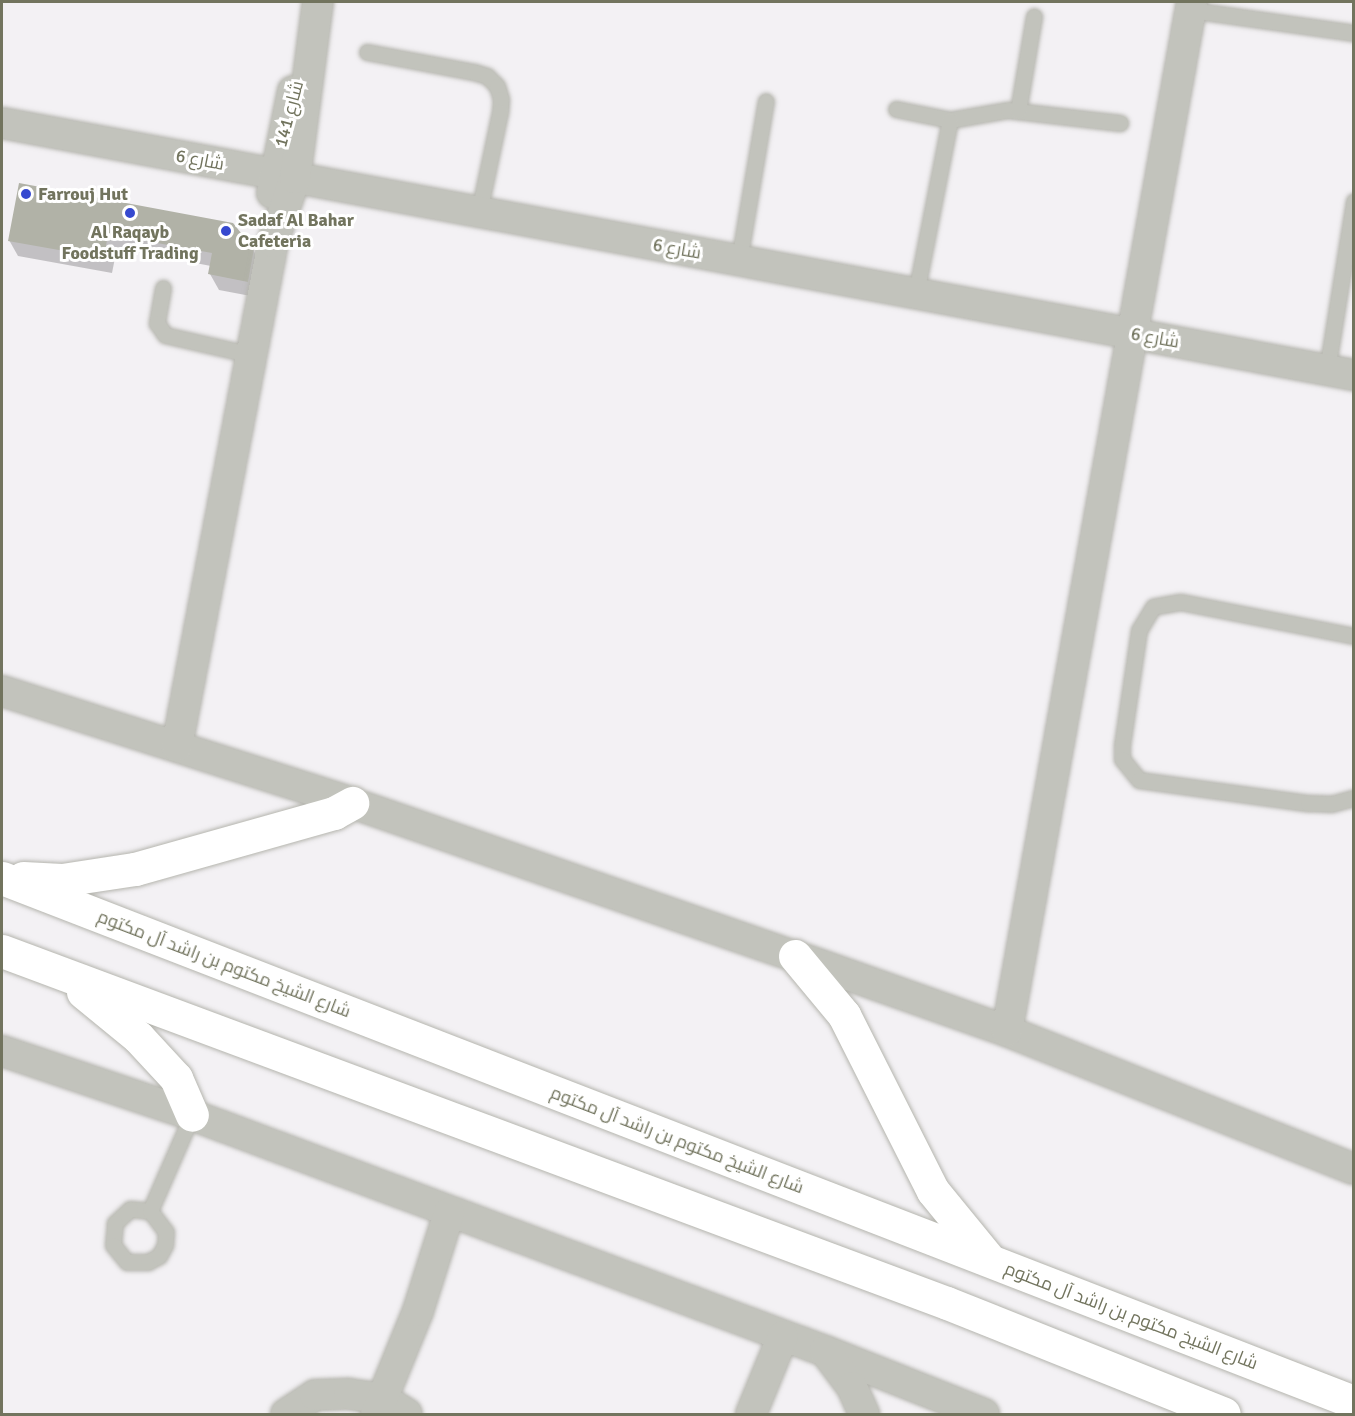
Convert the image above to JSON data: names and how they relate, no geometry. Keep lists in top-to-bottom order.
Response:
{
  "streets": {
    "main road": ["شارع الشيخ مكتوم بن راشد آل مكتوم"],
    "street": ["شارع 141", "شارع 6"]
  },
  "crossings": [
    ["شارع 141", "شارع 6"]
  ],
  "places": ["Farrouj Hut", "Al Raqayb Foodstuff Trading", "Sadaf Al Bahar Cafeteria"]
}
